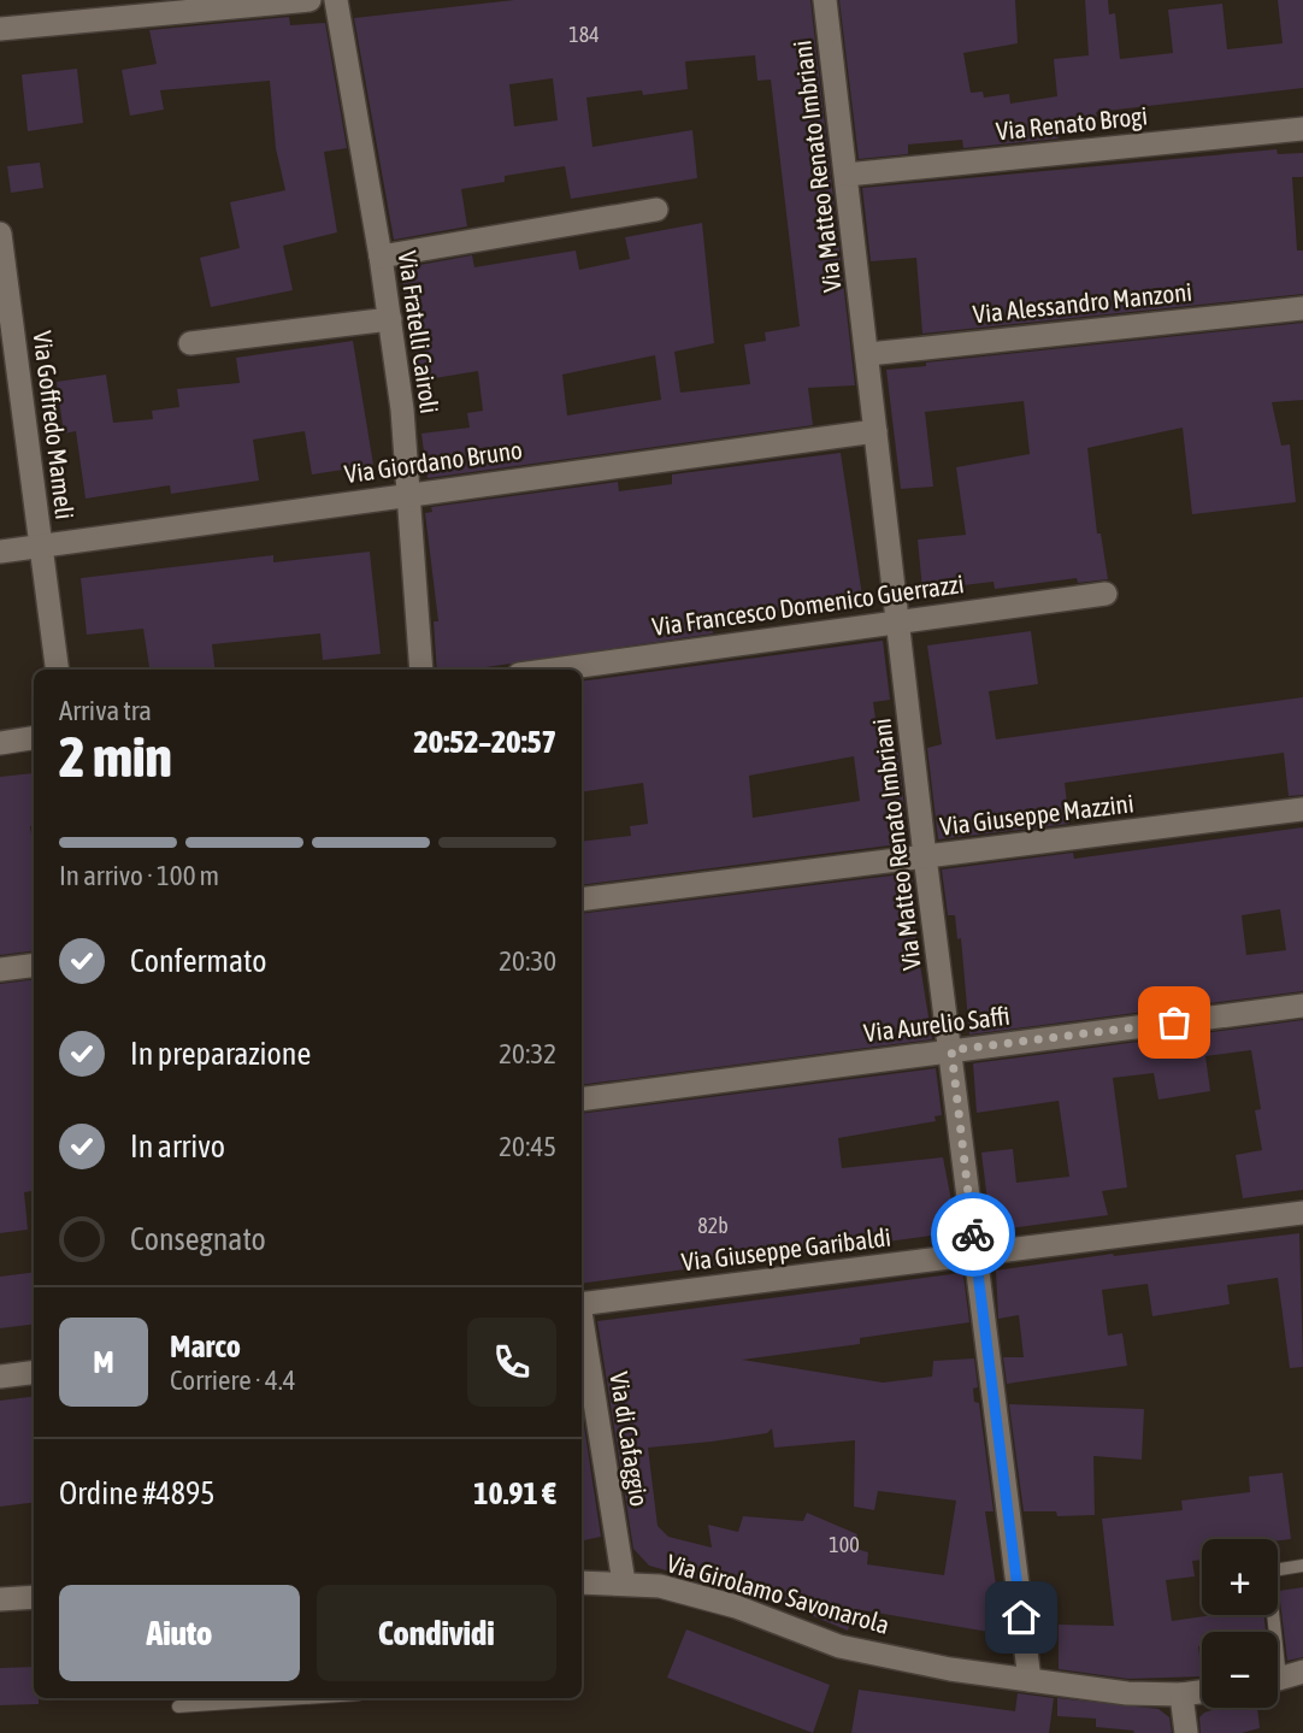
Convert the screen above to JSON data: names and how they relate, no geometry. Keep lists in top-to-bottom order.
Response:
{
  "streets": {
    "street": [
      "Via Renato Brogi",
      "Via Matteo Renato Imbriani",
      "Via Alessandro Manzoni",
      "Via Fratelli Cairoli",
      "Via Goffredo Mameli",
      "Via Giordano Bruno",
      "Via Francesco Domenico Guerrazzi",
      "Via Giuseppe Mazzini",
      "Via Aurelio Saffi",
      "Via Giuseppe Garibaldi",
      "Via di Cafaggio",
      "Via Girolamo Savonarola"
    ]
  },
  "crossings": [
    ["Via Renato Brogi", "Via Matteo Renato Imbriani"],
    ["Via Matteo Renato Imbriani", "Via Alessandro Manzoni"],
    ["Via Matteo Renato Imbriani", "Via Giordano Bruno"],
    ["Via Matteo Renato Imbriani", "Via Francesco Domenico Guerrazzi"],
    ["Via Matteo Renato Imbriani", "Via Giuseppe Mazzini"],
    ["Via Matteo Renato Imbriani", "Via Aurelio Saffi"],
    ["Via Matteo Renato Imbriani", "Via Giuseppe Garibaldi"],
    ["Via Matteo Renato Imbriani", "Via Girolamo Savonarola"],
    ["Via Fratelli Cairoli", "Via Giordano Bruno"],
    ["Via Goffredo Mameli", "Via Giordano Bruno"],
    ["Via di Cafaggio", "Via Girolamo Savonarola"]
  ],
  "house_numbers": ["184", "82b", "100"],
  "page": {
    "heading": ["2 min", "Arriva tra", "20:52–20:57"],
    "panel": [
      "Marco",
      "Corriere · 4.4",
      "Ordine #4895",
      "10.91 €"
    ],
    "bar": "In arrivo · 100 m",
    "list": [
      ["Confermato", "20:30"],
      ["In preparazione", "20:32"],
      ["In arrivo", "20:45"],
      "Consegnato"
    ],
    "round": "M",
    "map_buttons": ["+", "−"],
    "buttons": ["Aiuto", "Condividi"]
  }
}
